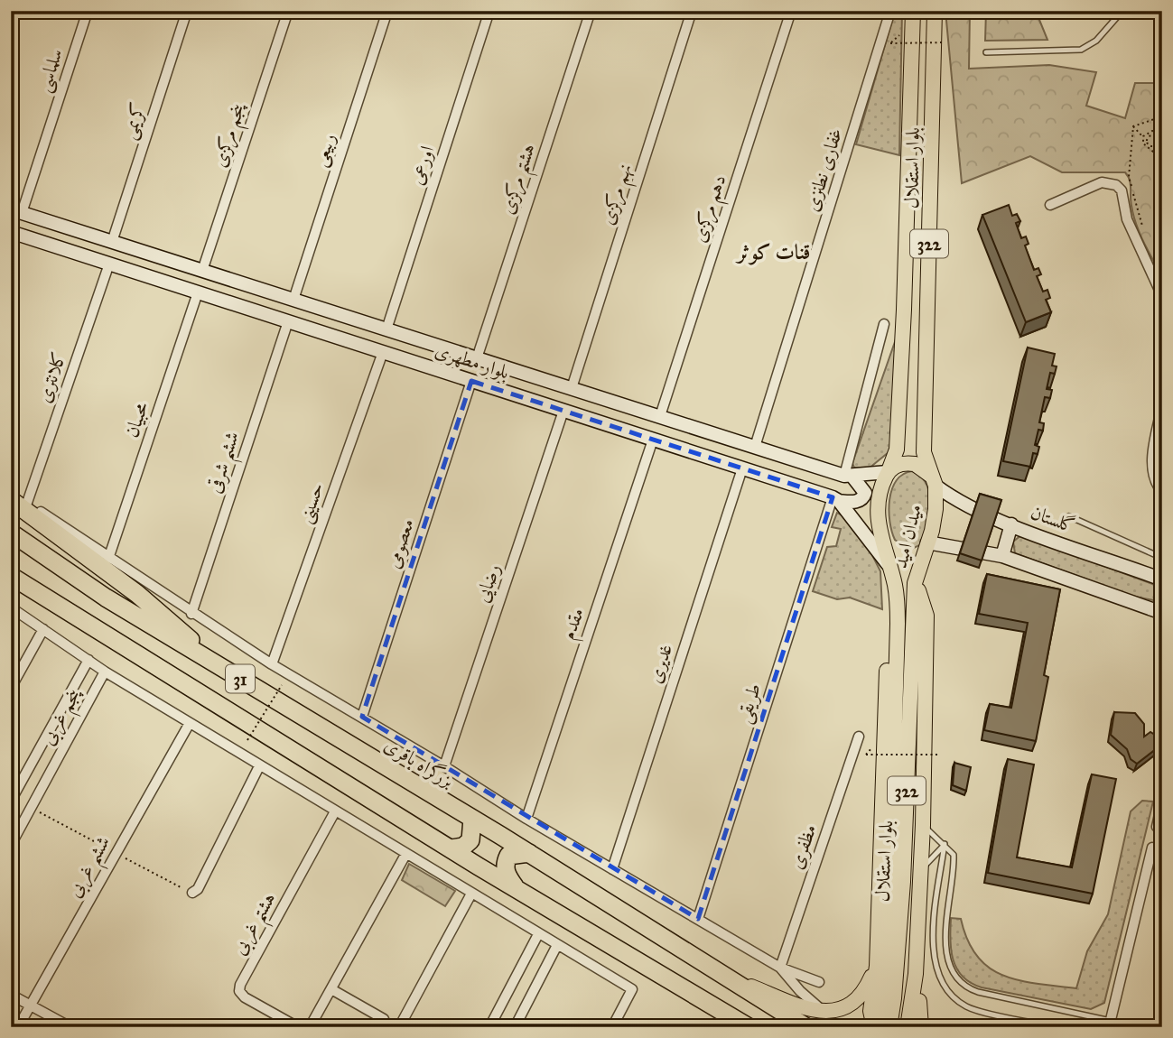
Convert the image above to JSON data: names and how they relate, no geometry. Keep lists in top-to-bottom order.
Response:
{
  "streets": {
    "highway": ["31", "بزرگراه باقری"],
    "main road": [
      "بلوار استقلال",
      "322",
      "بلوار مطهری",
      "گلستان",
      "میدان امید"
    ],
    "street": [
      "سلماسی",
      "کریمی",
      "پنجم مرکزی",
      "ربیعی",
      "اورعی",
      "غفاری نطنزی",
      "هشتم مرکزی",
      "نهم مرکزی",
      "دهم مرکزی",
      "کلانتری",
      "محبیان",
      "ششم شرقی",
      "حسینی",
      "معصومی",
      "رضایی",
      "مقدم",
      "غدیری",
      "طریقی",
      "پنجم غربی",
      "مظفری",
      "ششم غربی",
      "هشتم غربی"
    ]
  },
  "crossings": [
    ["سلماسی", "بلوار مطهری"],
    ["کریمی", "بلوار مطهری"],
    ["پنجم مرکزی", "بلوار مطهری"],
    ["ربیعی", "بلوار مطهری"],
    ["اورعی", "بلوار مطهری"],
    ["بلوار استقلال", "گلستان"],
    ["بلوار استقلال", "میدان امید"],
    ["غفاری نطنزی", "بلوار مطهری"],
    ["هشتم مرکزی", "بلوار مطهری"],
    ["نهم مرکزی", "بلوار مطهری"],
    ["دهم مرکزی", "بلوار مطهری"],
    ["بلوار مطهری", "کلانتری"],
    ["بلوار مطهری", "محبیان"],
    ["بلوار مطهری", "ششم شرقی"],
    ["بلوار مطهری", "حسینی"],
    ["بلوار مطهری", "معصومی"],
    ["بلوار مطهری", "رضایی"],
    ["بلوار مطهری", "مقدم"],
    ["بلوار مطهری", "غدیری"],
    ["بلوار مطهری", "طریقی"],
    ["گلستان", "میدان امید"]
  ],
  "districts": ["قنات کوثر"]
}
